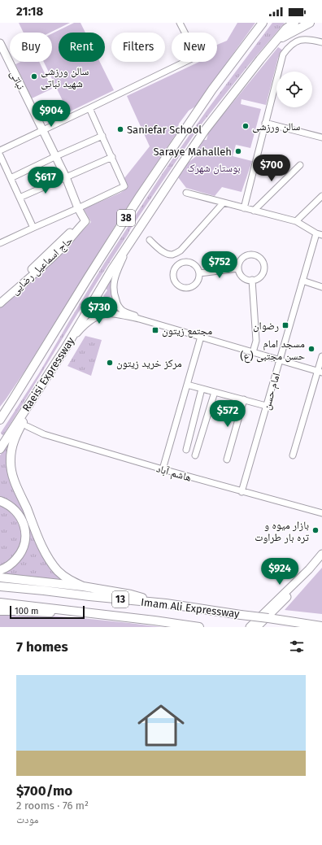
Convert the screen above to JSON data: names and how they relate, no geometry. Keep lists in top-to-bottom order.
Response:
{
  "streets": {
    "highway": [
      "38",
      "Raeisi Expressway",
      "13",
      "Imam Ali Expressway"
    ],
    "main road": ["نباتی", "حاج اسماعیل رضایی"],
    "street": ["امام حسن", "هاشم آباد"]
  },
  "crossings": [
    ["نباتی", "حاج اسماعیل رضایی"],
    ["امام حسن", "هاشم آباد"]
  ],
  "parks": ["بوستان شهرک"],
  "places": {
    "other": [
      "سالن ورزشی شهید نباتی",
      "سالن ورزشی",
      "Saniefar School",
      "Saraye Mahalleh",
      "مسجد امام حسن مجتبی (ع)",
      "مرکز خرید زیتون",
      "بازار میوه و تره‌ بار طراوت"
    ],
    "transit": ["رضوان", "مجتمع زیتون"]
  },
  "scale_bar": "100 m",
  "page": {
    "status": "21:18",
    "chip": [
      "Buy",
      "Rent",
      "Filters",
      "New"
    ],
    "price": [
      "$904",
      "$700",
      "$617",
      "$752",
      "$730",
      "$572",
      "$924"
    ],
    "scale": "100 m",
    "heading": "7 homes",
    "list": [
      {
        "name": "$700/mo",
        "note": "2 rooms · 76 m² · مودت"
      }
    ]
  }
}
